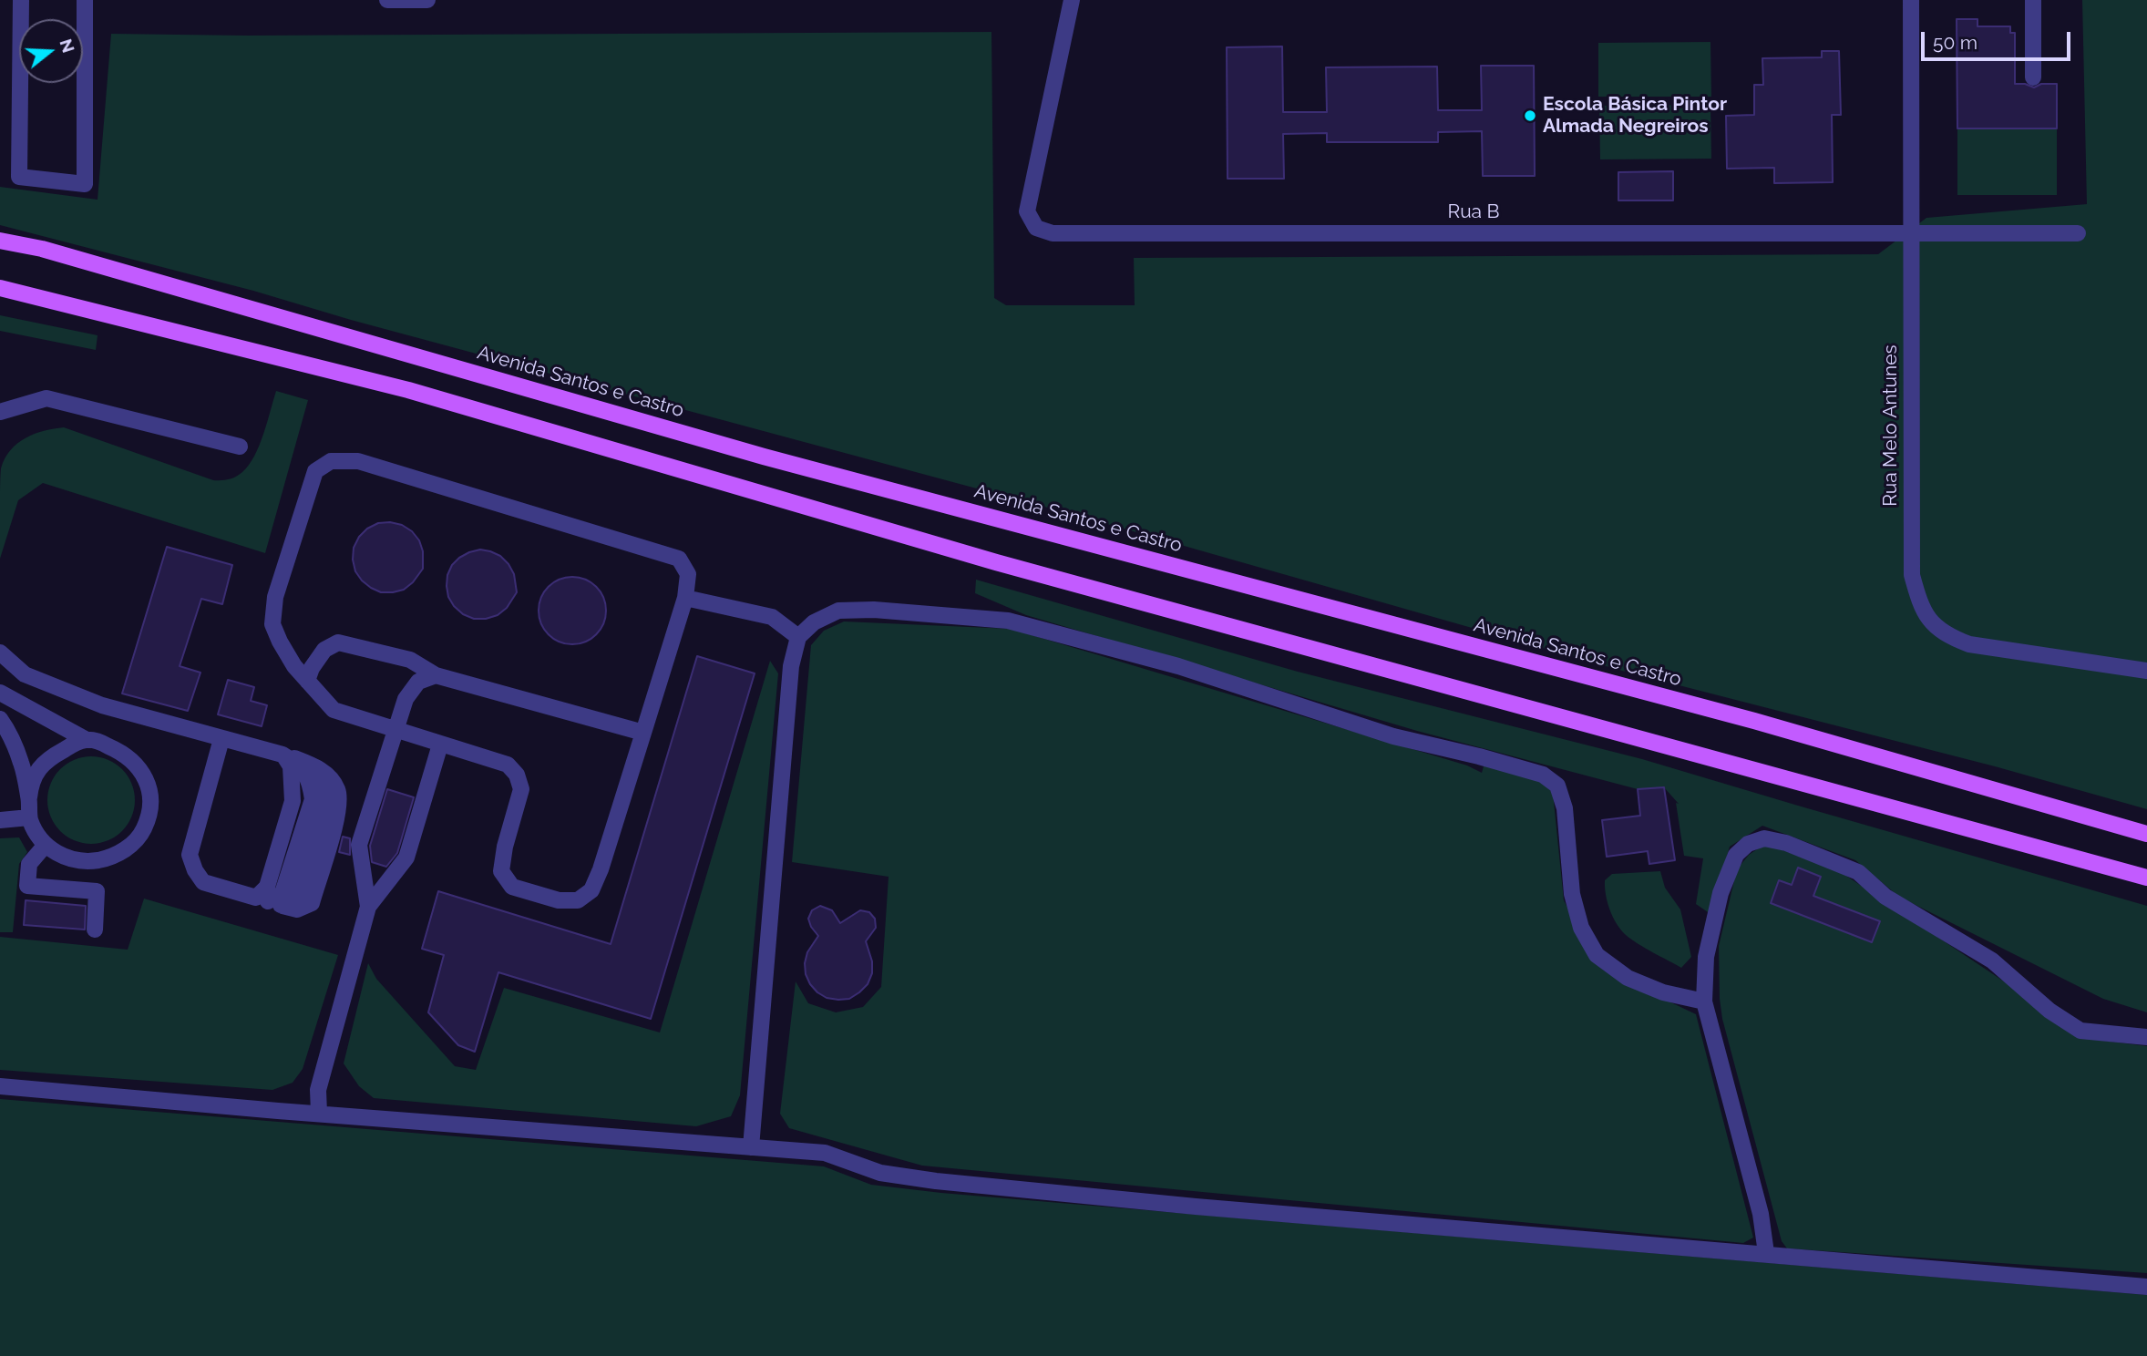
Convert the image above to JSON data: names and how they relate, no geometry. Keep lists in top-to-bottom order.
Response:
{
  "streets": {
    "main road": ["Avenida Santos e Castro"],
    "street": ["Rua B", "Rua Melo Antunes"]
  },
  "crossings": [
    ["Rua B", "Rua Melo Antunes"]
  ],
  "places": ["Escola Básica Pintor Almada Negreiros"],
  "scale_bar": "50 m",
  "north": "right"
}
